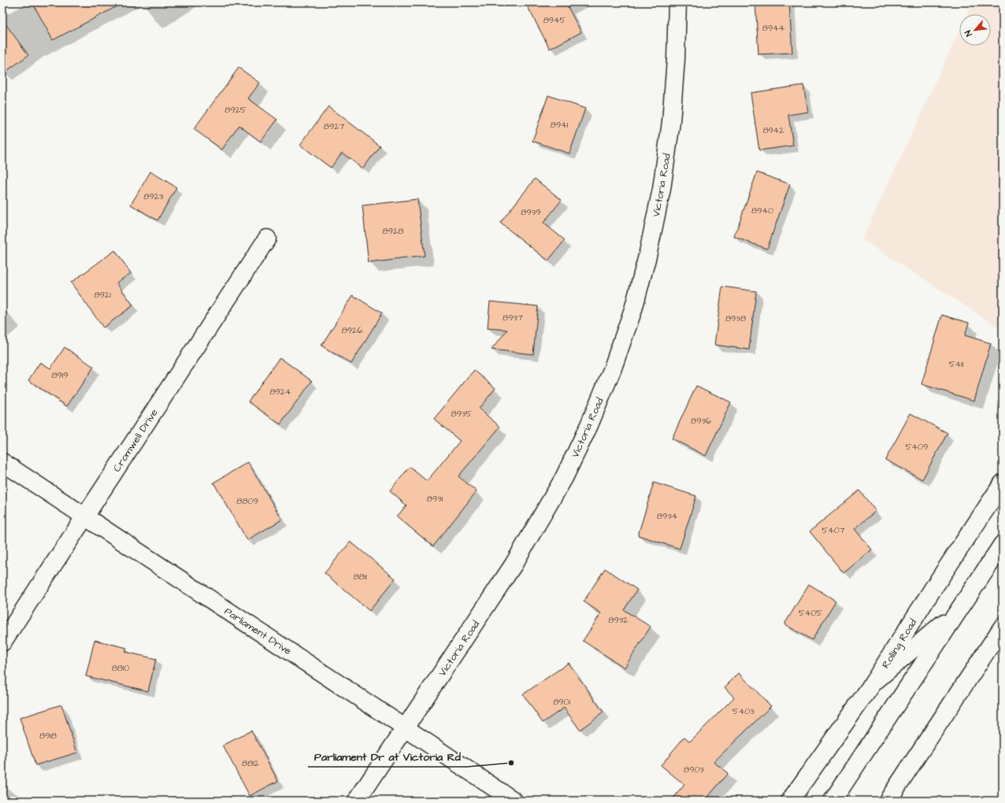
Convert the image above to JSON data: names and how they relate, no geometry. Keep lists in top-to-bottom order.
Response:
{
  "streets": {
    "street": [
      "Victoria Road",
      "Cromwell Drive",
      "Parliament Drive",
      "Rolling Road"
    ]
  },
  "crossings": [
    ["Victoria Road", "Parliament Drive"],
    ["Cromwell Drive", "Parliament Drive"]
  ],
  "places": ["Parliament Dr at Victoria Rd"],
  "house_numbers": [
    "8945",
    "8944",
    "8925",
    "8941",
    "8927",
    "8942",
    "8923",
    "8940",
    "8939",
    "8928",
    "8921",
    "8937",
    "8938",
    "8926",
    "5411",
    "8919",
    "8924",
    "8935",
    "8936",
    "5409",
    "8931",
    "8809",
    "8934",
    "5407",
    "8811",
    "5405",
    "8932",
    "8810",
    "8901",
    "5403",
    "8918",
    "8812",
    "8903"
  ],
  "north": "bottom left"
}
